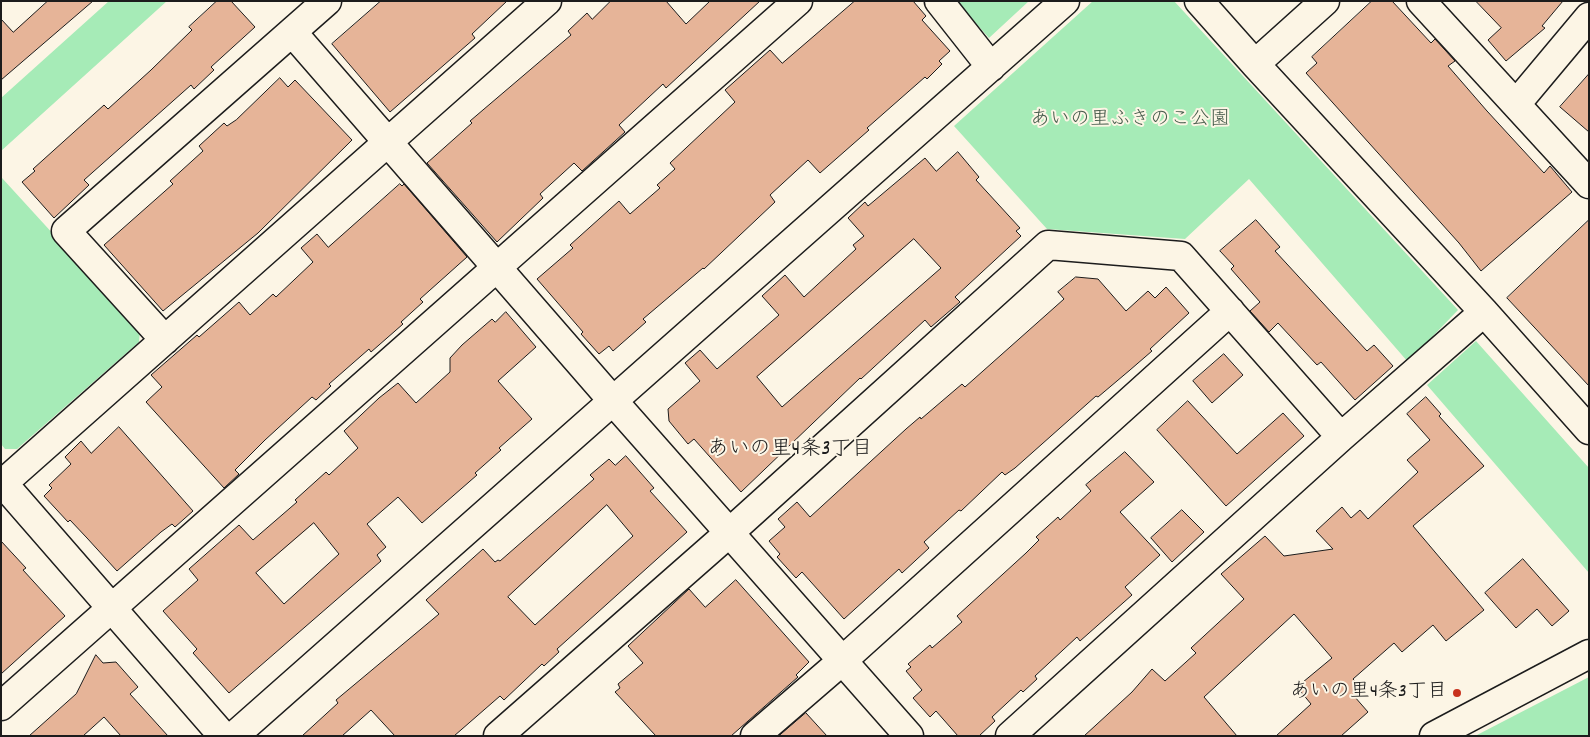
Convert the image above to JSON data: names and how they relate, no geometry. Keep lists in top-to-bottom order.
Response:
{
  "districts": ["あいの里4条3丁目"],
  "parks": ["あいの里ふきのこ公園"],
  "places": ["あいの里4条3丁目"]
}
